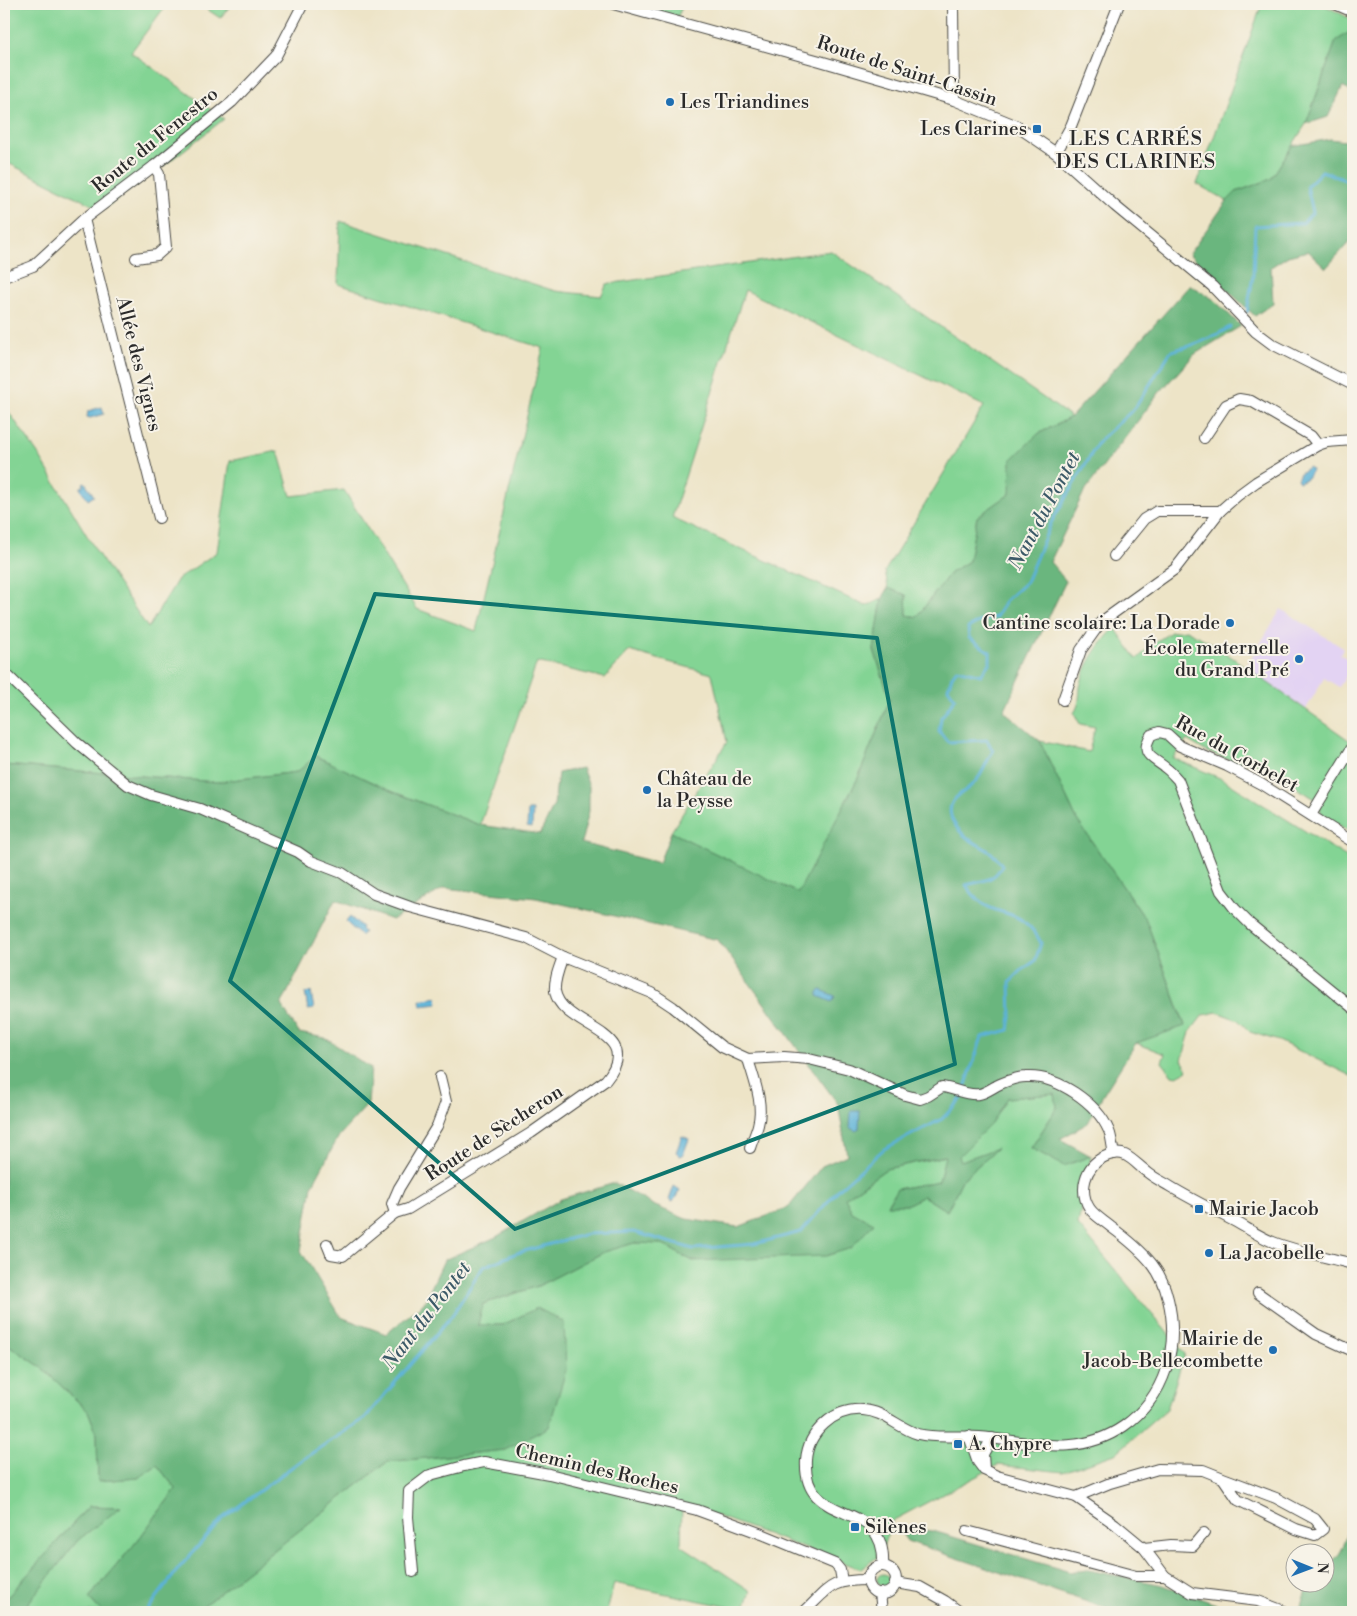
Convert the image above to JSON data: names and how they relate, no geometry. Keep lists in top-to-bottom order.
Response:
{
  "streets": {
    "street": [
      "Route de Saint-Cassin",
      "Route du Fenestro",
      "Allée des Vignes",
      "Rue du Corbelet",
      "Route de Sècheron",
      "Chemin des Roches"
    ]
  },
  "crossings": [
    ["Route du Fenestro", "Allée des Vignes"]
  ],
  "districts": ["LES CARRÉS DES CLARINES"],
  "water": ["Nant du Pontet"],
  "places": {
    "other": [
      "Les Triandines",
      "Cantine scolaire: La Dorade",
      "École maternelle du Grand Pré",
      "Château de la Peysse",
      "La Jacobelle",
      "Mairie de Jacob-Bellecombette"
    ],
    "transit": [
      "Les Clarines",
      "Mairie Jacob",
      "A. Chypre",
      "Silènes"
    ]
  },
  "north": "right"
}
